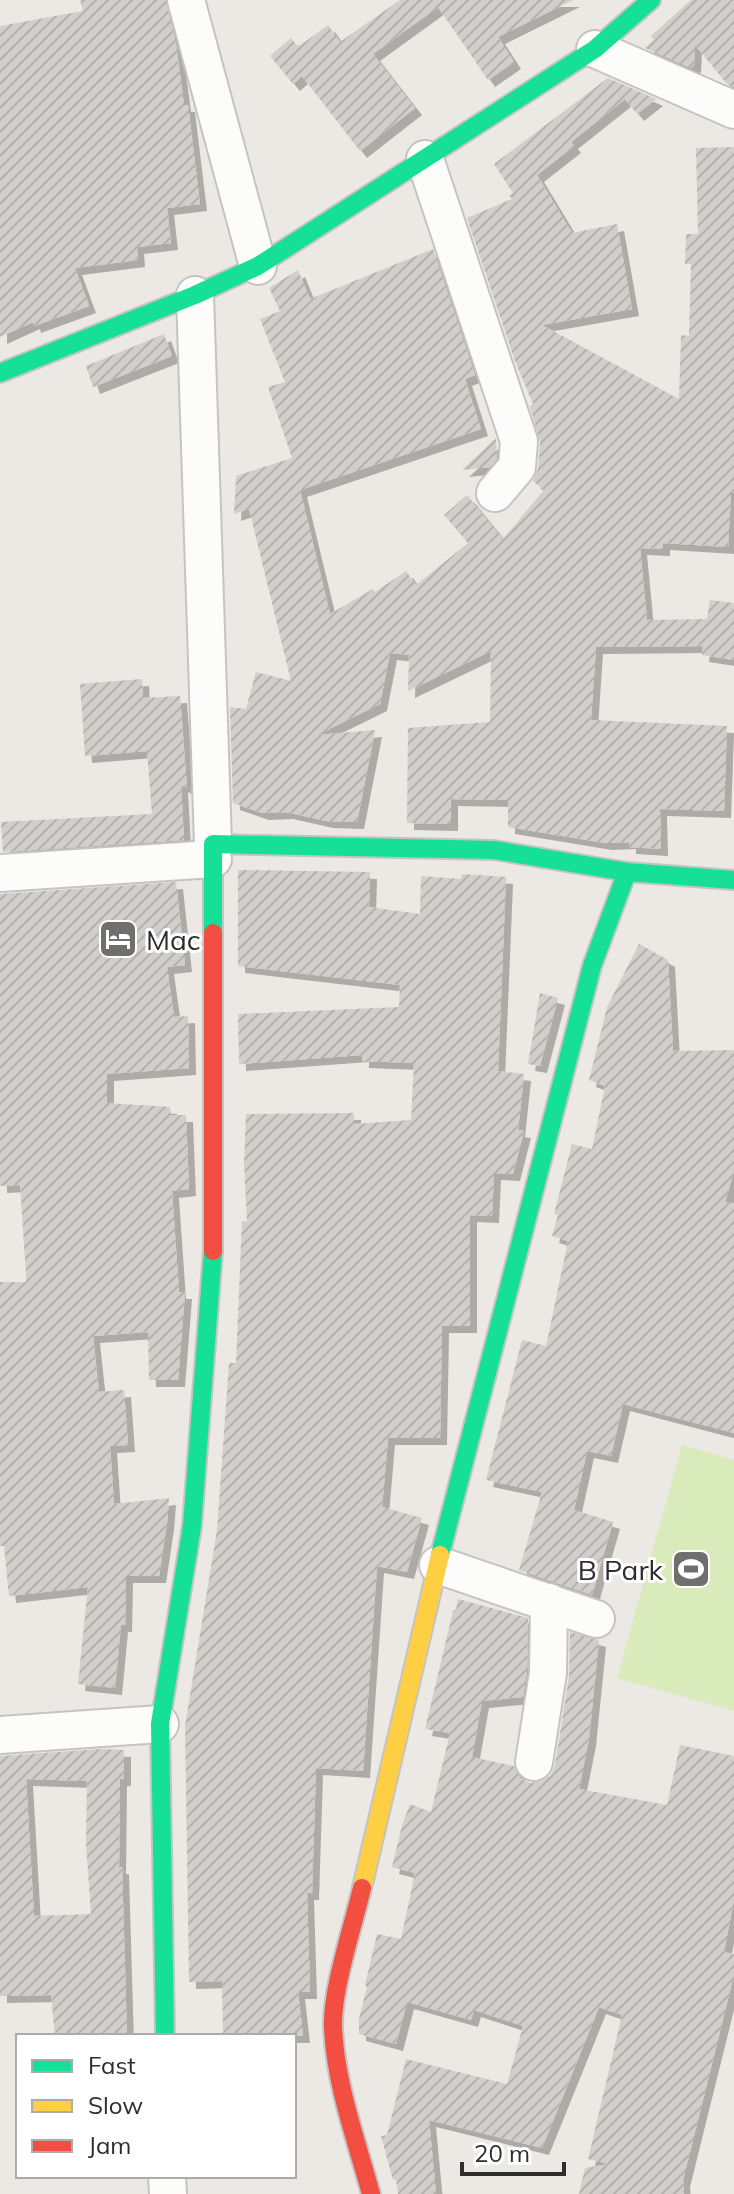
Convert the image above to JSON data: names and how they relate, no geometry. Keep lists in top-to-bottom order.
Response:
{
  "places": {
    "hotel": ["Mac"],
    "sports": ["B Park"]
  },
  "legend": ["Fast", "Slow", "Jam"],
  "scale_bar": "20 m"
}
